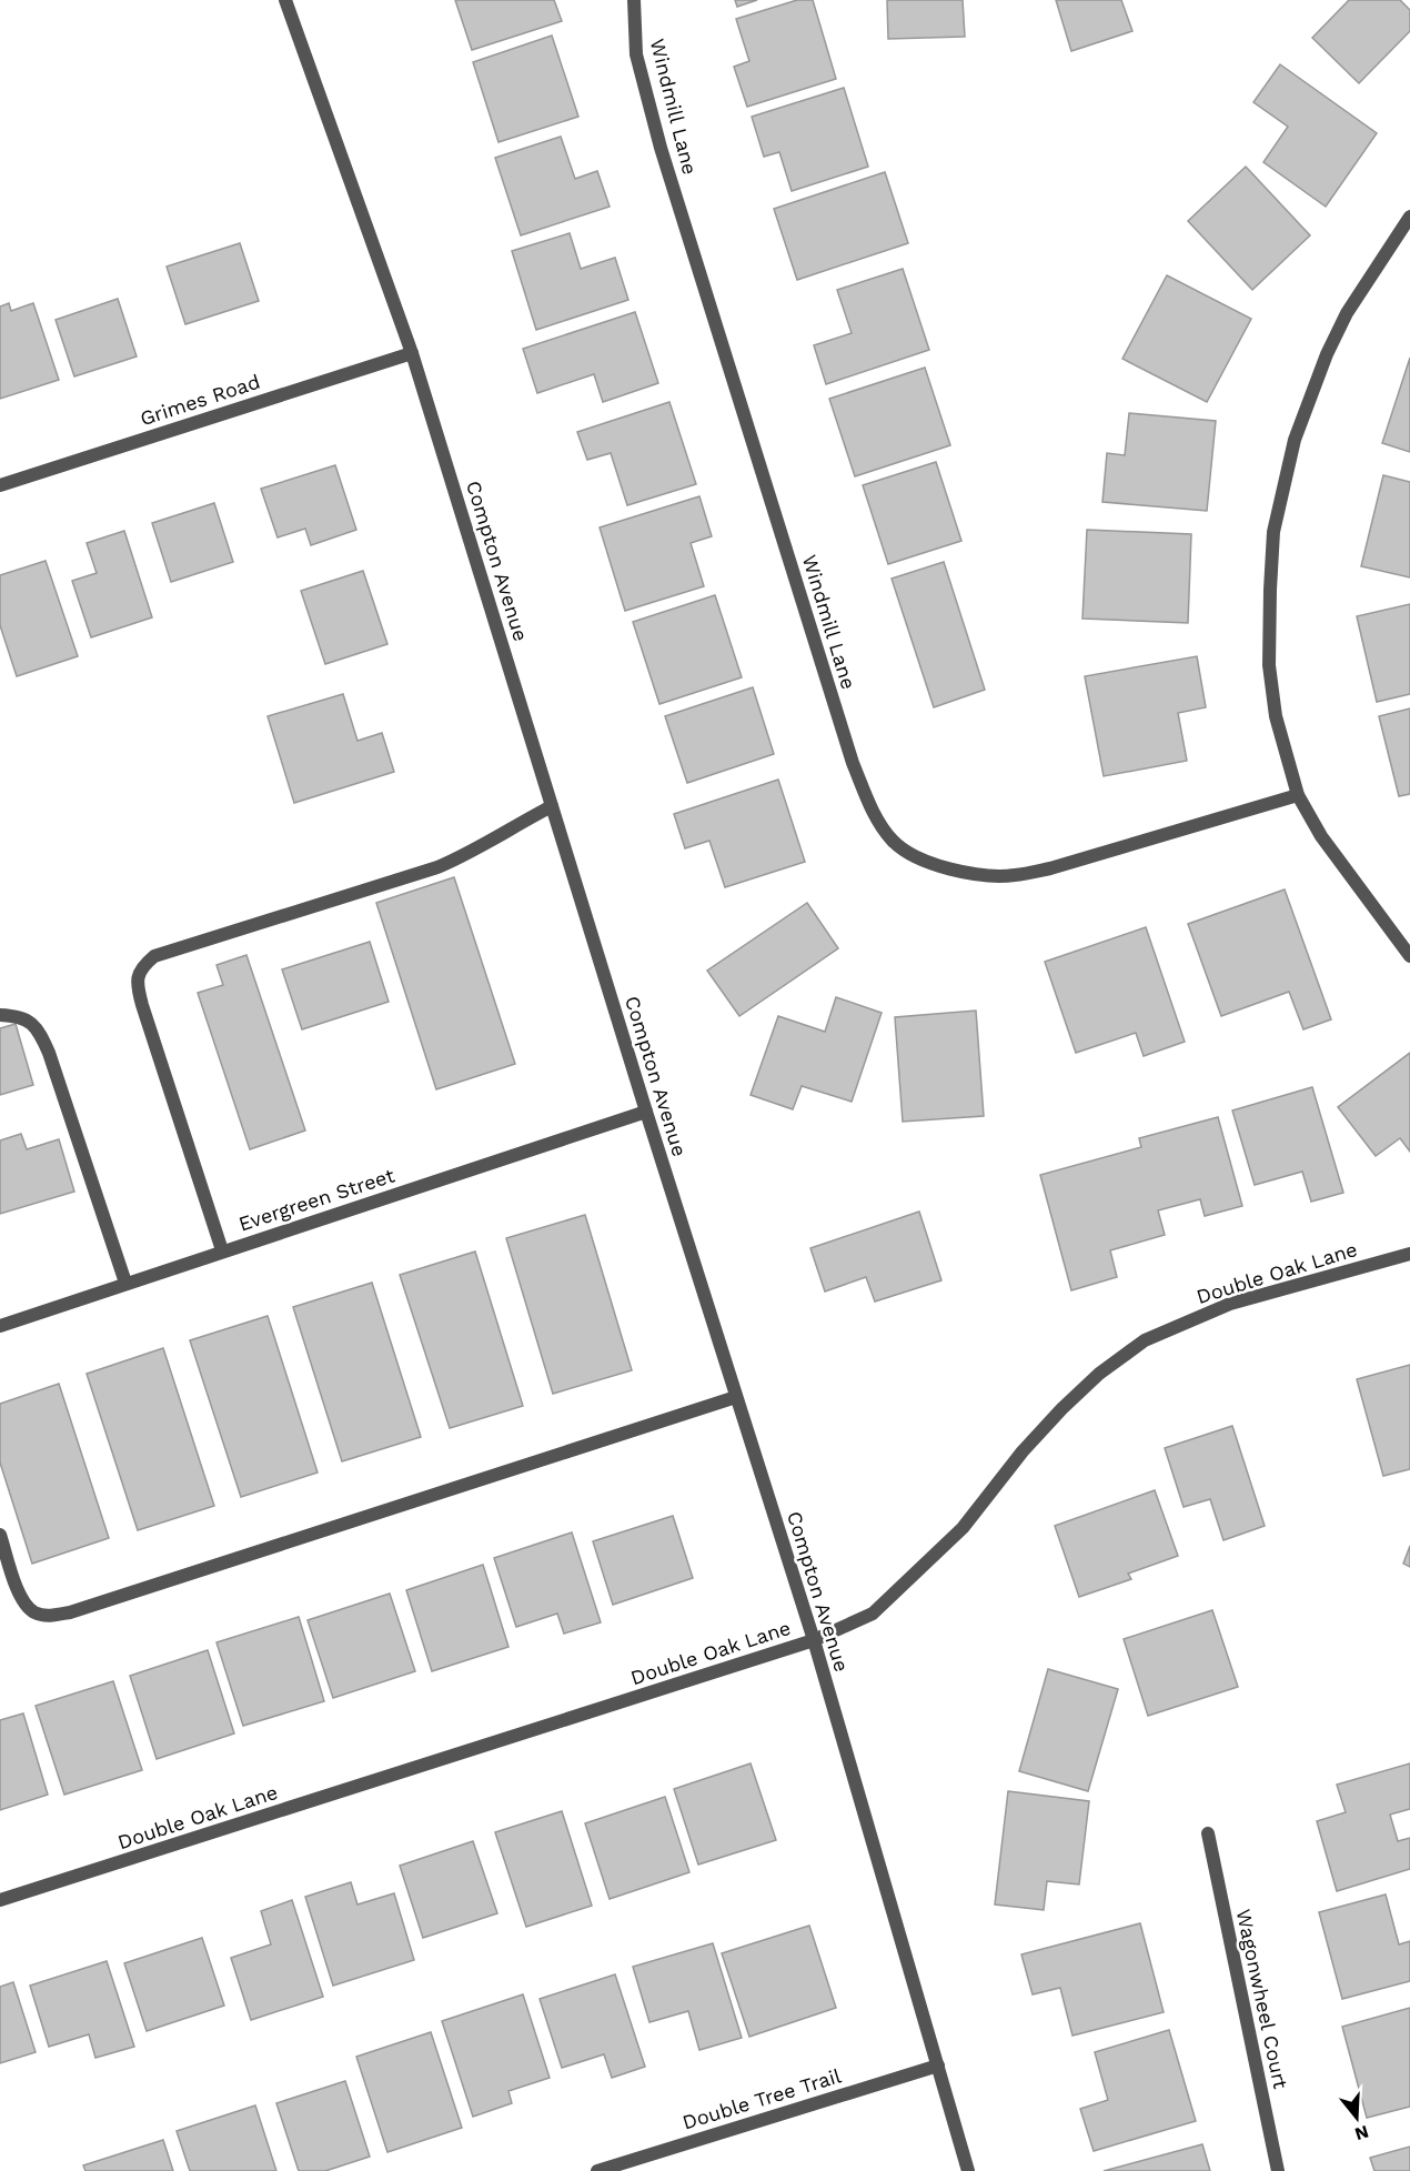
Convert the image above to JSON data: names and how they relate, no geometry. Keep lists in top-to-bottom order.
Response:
{
  "streets": {
    "street": [
      "Windmill Lane",
      "Grimes Road",
      "Compton Avenue",
      "Evergreen Street",
      "Double Oak Lane",
      "Wagonwheel Court",
      "Double Tree Trail"
    ]
  },
  "crossings": [
    ["Grimes Road", "Compton Avenue"],
    ["Compton Avenue", "Evergreen Street"],
    ["Compton Avenue", "Double Oak Lane"],
    ["Compton Avenue", "Double Tree Trail"]
  ],
  "north": "bottom"
}
